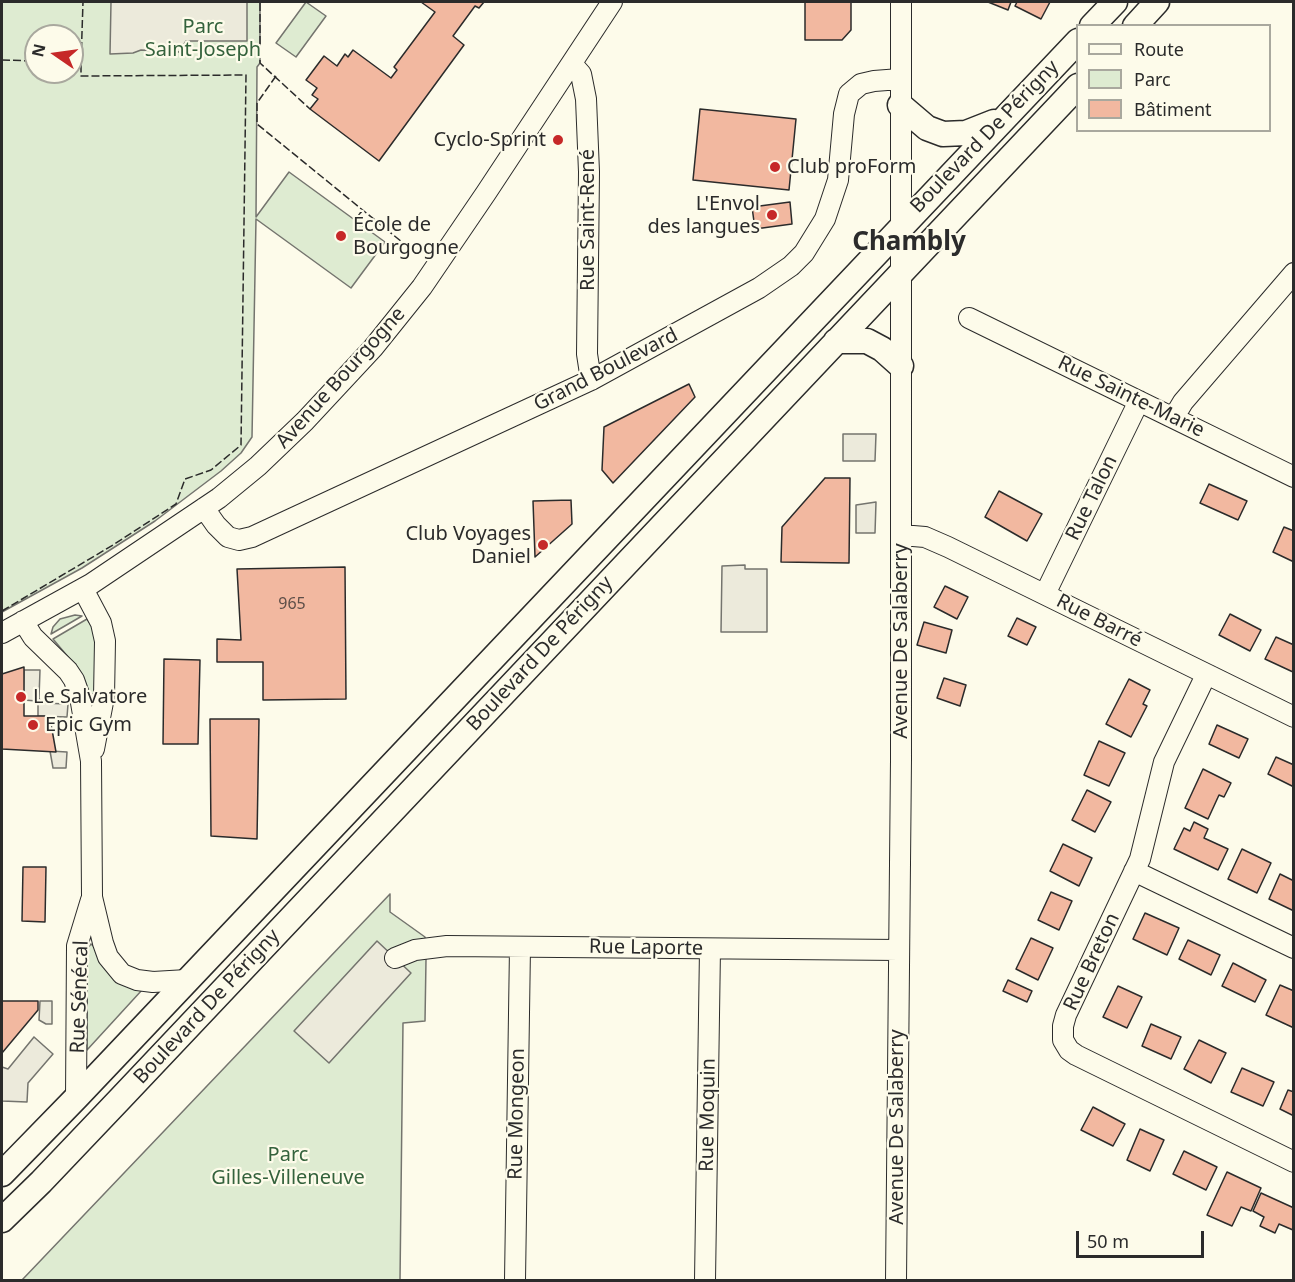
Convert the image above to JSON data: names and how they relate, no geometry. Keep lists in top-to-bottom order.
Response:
{
  "streets": {
    "main road": ["Boulevard De Périgny"],
    "street": [
      "Rue Saint-René",
      "Grand Boulevard",
      "Avenue Bourgogne",
      "Rue Sainte-Marie",
      "Rue Talon",
      "Rue Barré",
      "Avenue De Salaberry",
      "Rue Laporte",
      "Rue Breton",
      "Rue Sénécal",
      "Rue Mongeon",
      "Rue Moquin"
    ]
  },
  "crossings": [
    ["Boulevard De Périgny", "Avenue De Salaberry"],
    ["Boulevard De Périgny", "Rue Sénécal"],
    ["Rue Saint-René", "Grand Boulevard"],
    ["Rue Saint-René", "Avenue Bourgogne"],
    ["Grand Boulevard", "Avenue Bourgogne"],
    ["Grand Boulevard", "Avenue De Salaberry"],
    ["Avenue Bourgogne", "Rue Sénécal"],
    ["Rue Sainte-Marie", "Rue Talon"],
    ["Rue Talon", "Rue Barré"],
    ["Rue Barré", "Avenue De Salaberry"],
    ["Rue Barré", "Rue Breton"],
    ["Avenue De Salaberry", "Rue Laporte"],
    ["Rue Laporte", "Rue Mongeon"],
    ["Rue Laporte", "Rue Moquin"]
  ],
  "districts": ["Chambly"],
  "parks": ["Parc Saint-Joseph", "Parc Gilles-Villeneuve"],
  "places": [
    "Cyclo-Sprint",
    "Club proForm",
    "L'Envol des langues",
    "École de Bourgogne",
    "Club Voyages Daniel",
    "Le Salvatore",
    "Epic Gym"
  ],
  "house_numbers": ["965"],
  "legend": ["Route", "Parc", "Bâtiment"],
  "scale_bar": "50 m",
  "north": "left"
}
